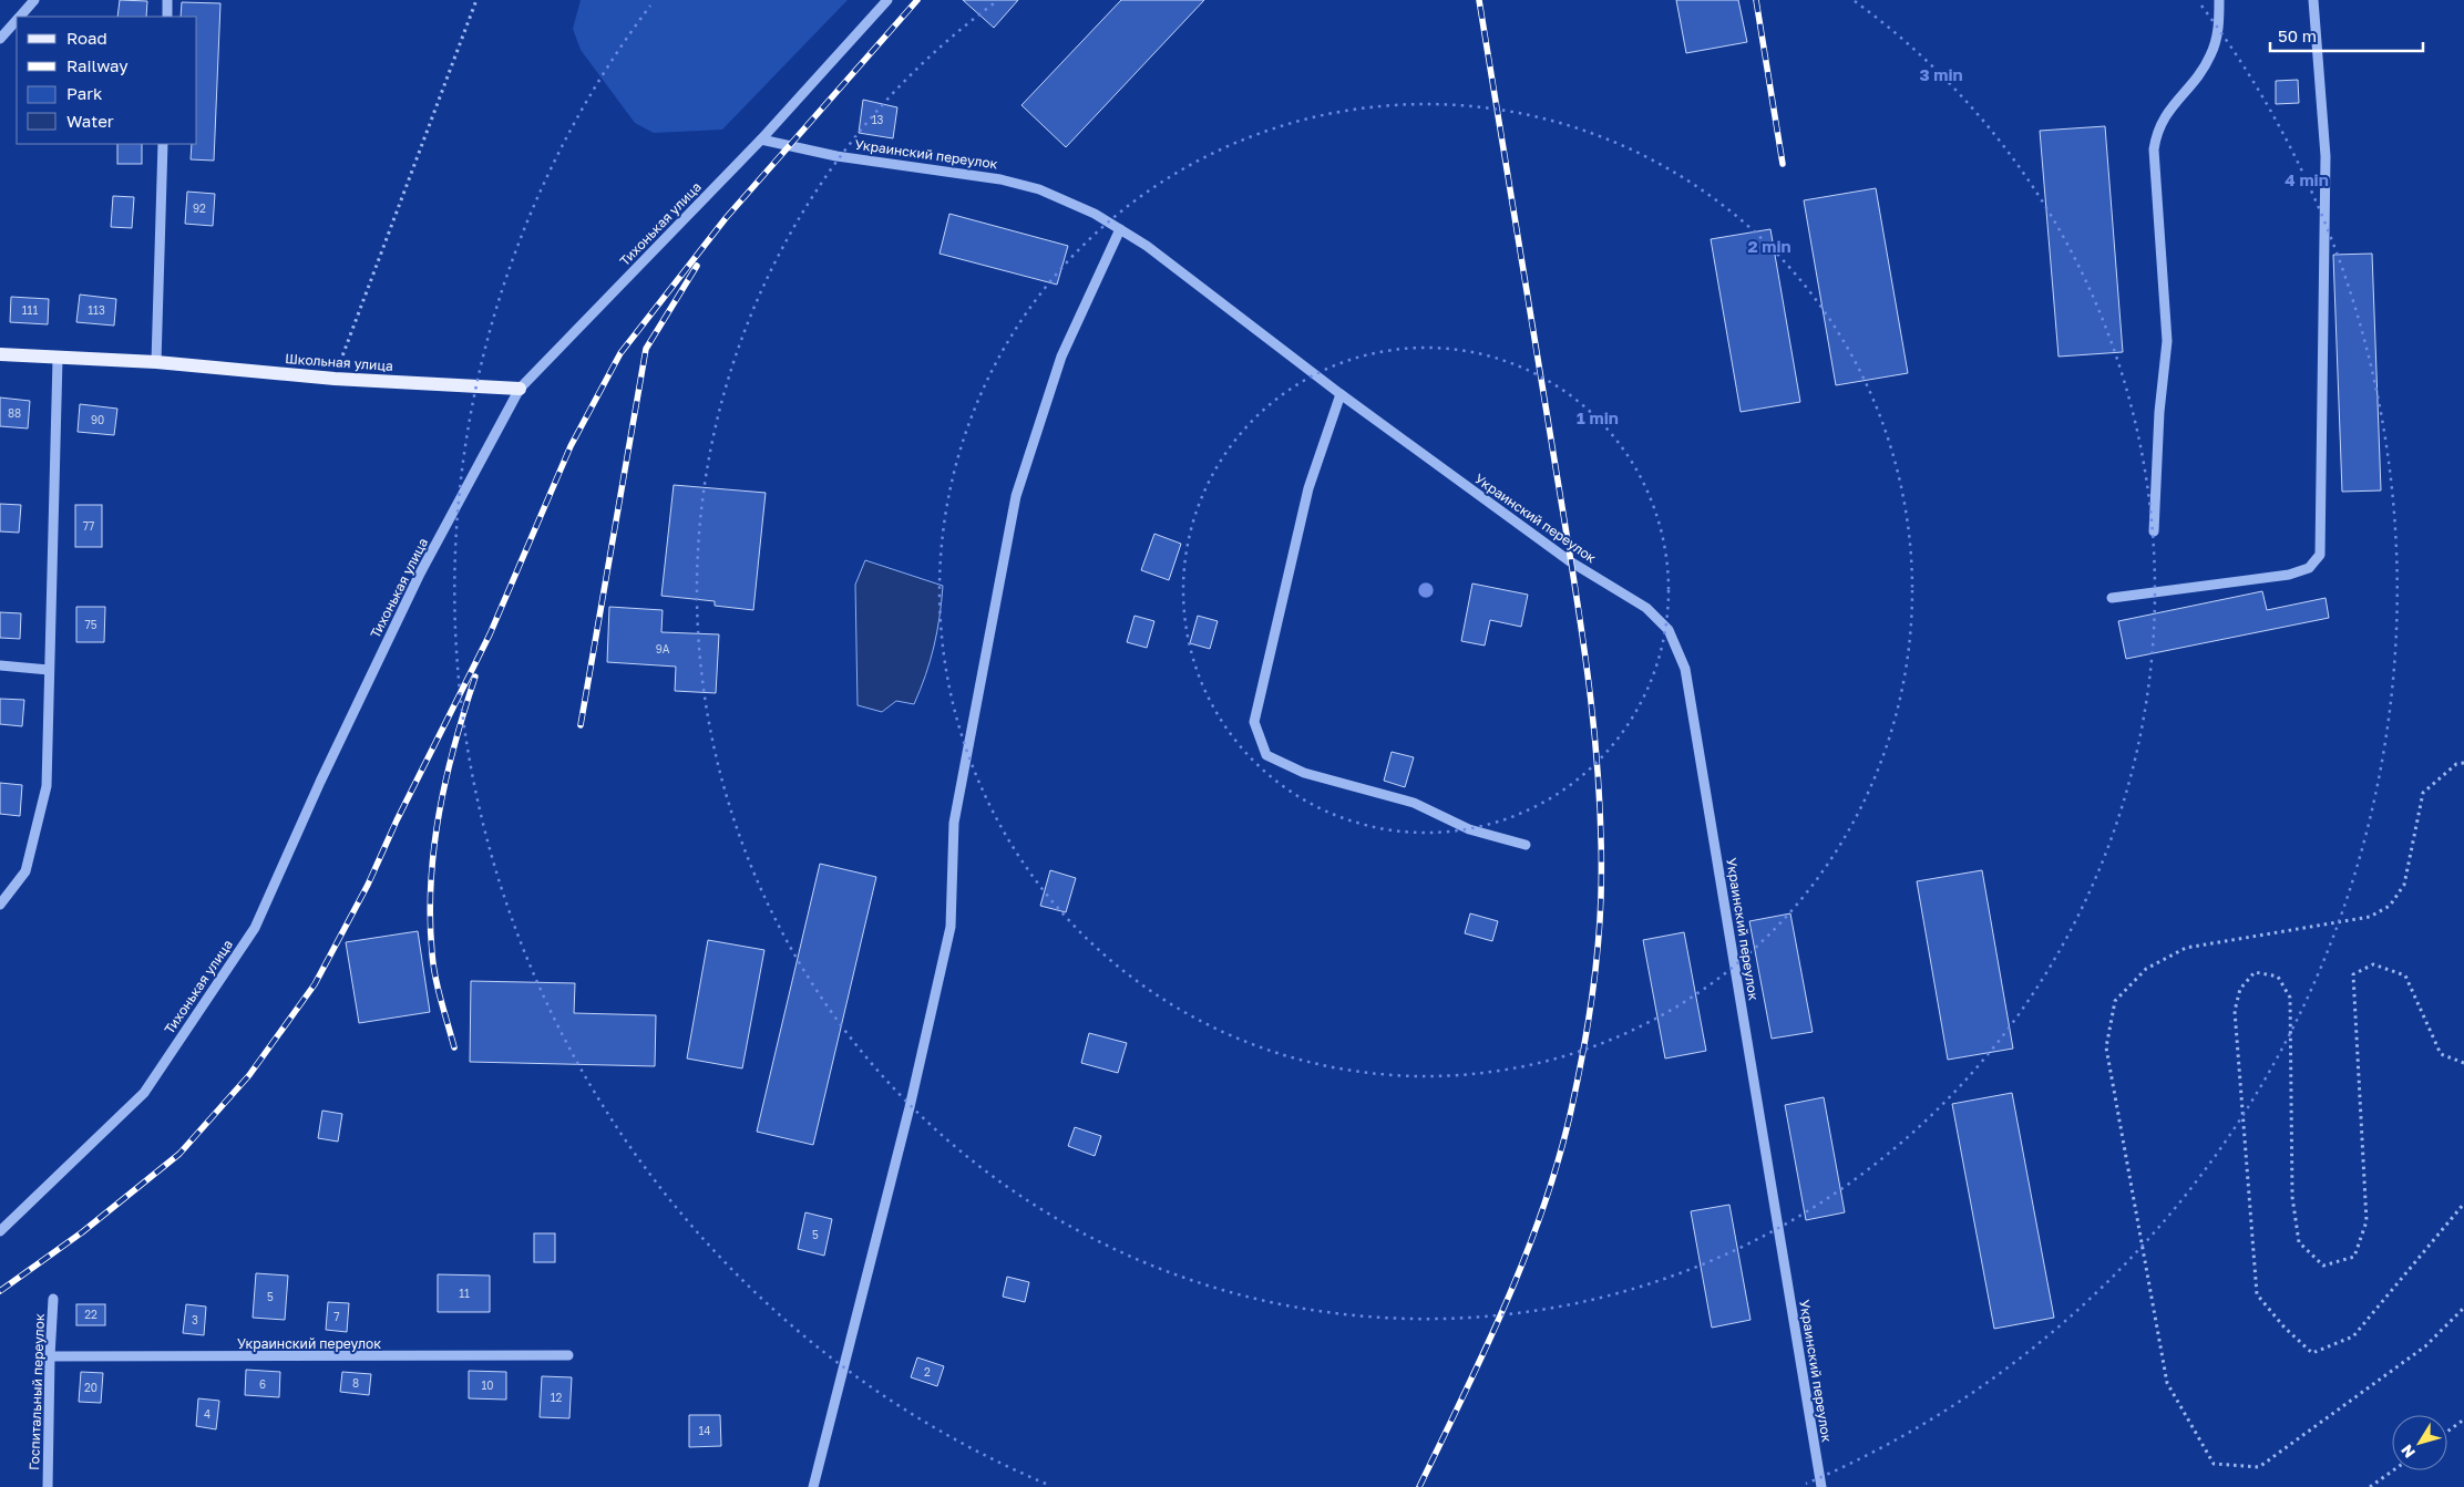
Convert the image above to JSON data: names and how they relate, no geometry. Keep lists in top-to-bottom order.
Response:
{
  "streets": {
    "main road": ["Школьная улица"],
    "street": ["Украинский переулок", "Тихонькая улица", "Госпитальный переулок"]
  },
  "crossings": [
    ["Украинский переулок", "Тихонькая улица"],
    ["Украинский переулок", "Госпитальный переулок"],
    ["Тихонькая улица", "Школьная улица"]
  ],
  "house_numbers": [
    "13",
    "92",
    "111",
    "113",
    "88",
    "90",
    "77",
    "75",
    "9А",
    "5",
    "11",
    "5",
    "22",
    "7",
    "3",
    "2",
    "8",
    "6",
    "10",
    "20",
    "12",
    "4",
    "14"
  ],
  "legend": [
    "Road",
    "Railway",
    "Park",
    "Water"
  ],
  "scale_bar": "50 m",
  "north": "bottom left",
  "rings": [
    "3 min",
    "4 min",
    "2 min",
    "1 min"
  ]
}
